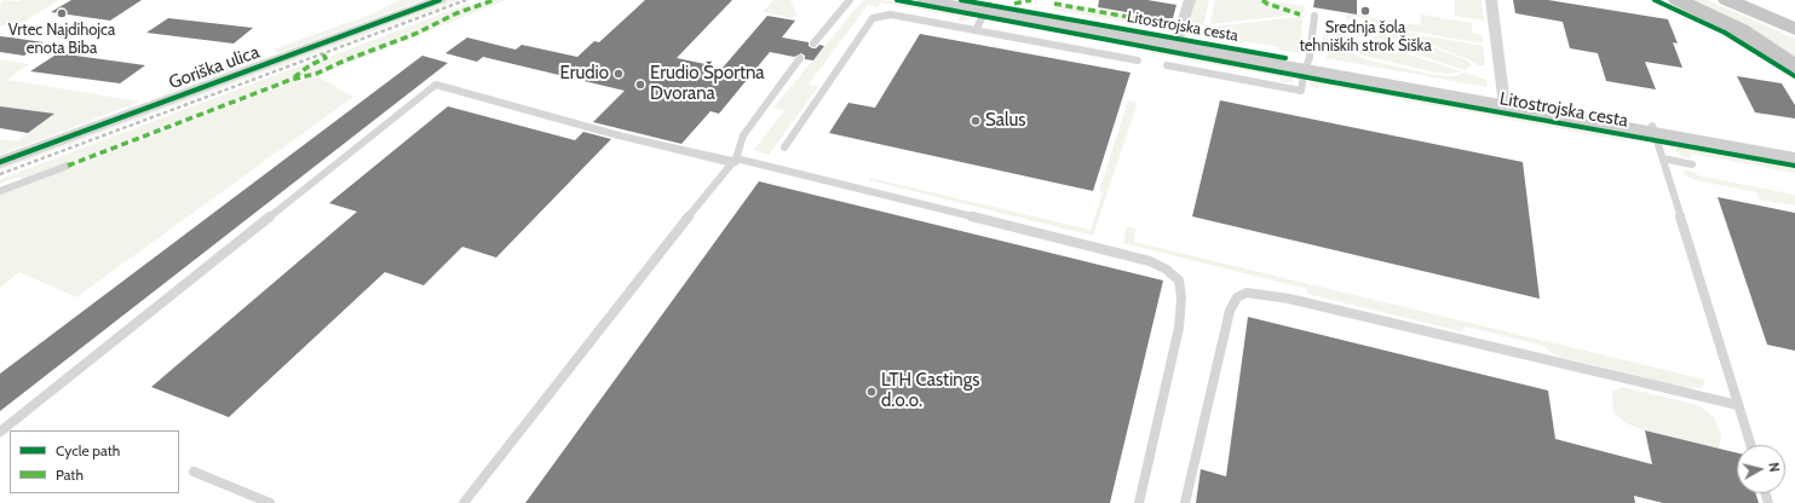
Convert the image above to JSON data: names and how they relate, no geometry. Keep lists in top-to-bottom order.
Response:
{
  "streets": {
    "main road": ["Litostrojska cesta"],
    "street": ["Goriška ulica"]
  },
  "places": [
    "Srednja šola tehniških strok Šiška",
    "Vrtec Najdihojca enota Biba",
    "Erudio",
    "Erudio Športna Dvorana",
    "Salus",
    "LTH Castings d.o.o."
  ],
  "legend": ["Cycle path", "Path"],
  "north": "right"
}
